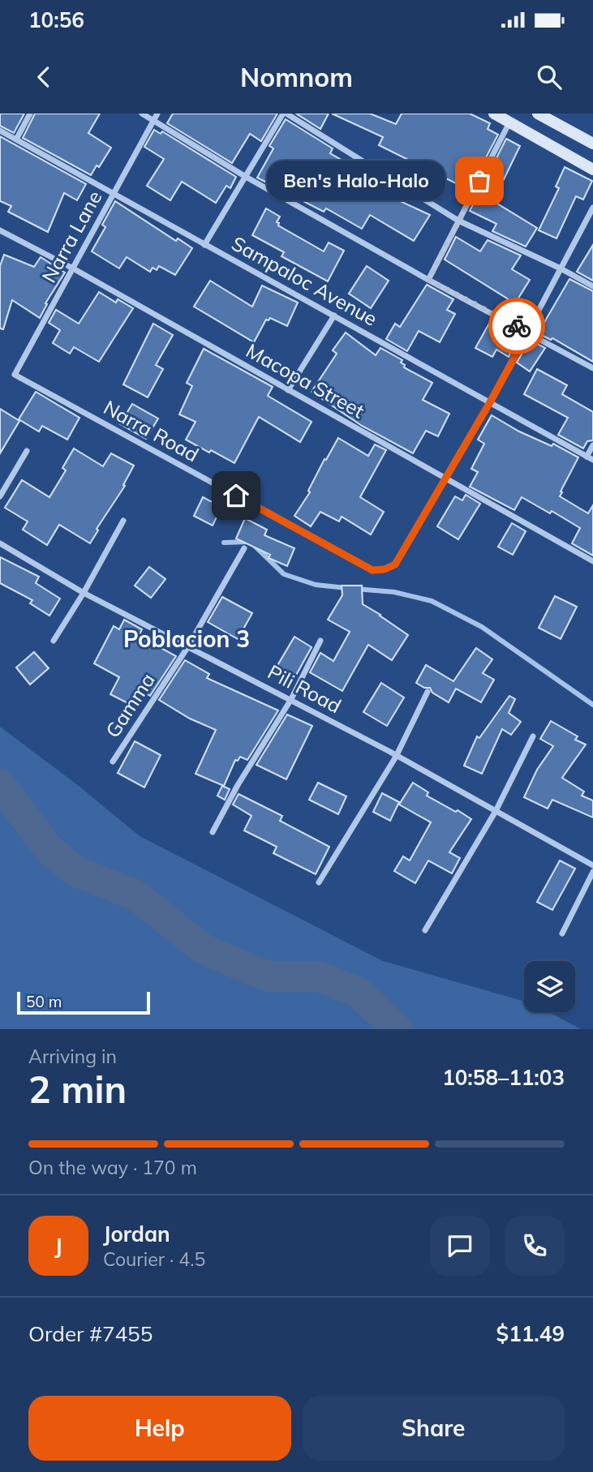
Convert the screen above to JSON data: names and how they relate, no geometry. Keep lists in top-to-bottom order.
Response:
{
  "streets": {
    "street": [
      "Narra Lane",
      "Sampaloc Avenue",
      "Macopa Street",
      "Narra Road",
      "Pili Road",
      "Gamma"
    ]
  },
  "crossings": [
    ["Narra Lane", "Sampaloc Avenue"],
    ["Narra Lane", "Macopa Street"],
    ["Narra Lane", "Narra Road"],
    ["Sampaloc Avenue", "Narra Road"],
    ["Macopa Street", "Narra Road"],
    ["Pili Road", "Gamma"]
  ],
  "districts": ["Poblacion 3"],
  "places": ["Ben's Halo-Halo"],
  "scale_bar": "50 m",
  "page": {
    "status": "10:56",
    "header": "Nomnom",
    "bubble": "Ben's Halo-Halo",
    "scale": "50 m",
    "heading": ["2 min", "Arriving in", "10:58–11:03"],
    "panel": [
      "Jordan",
      "Courier · 4.5",
      "Order #7455",
      "$11.49"
    ],
    "bar": "On the way · 170 m",
    "round": "J",
    "buttons": ["Help", "Share"]
  }
}
